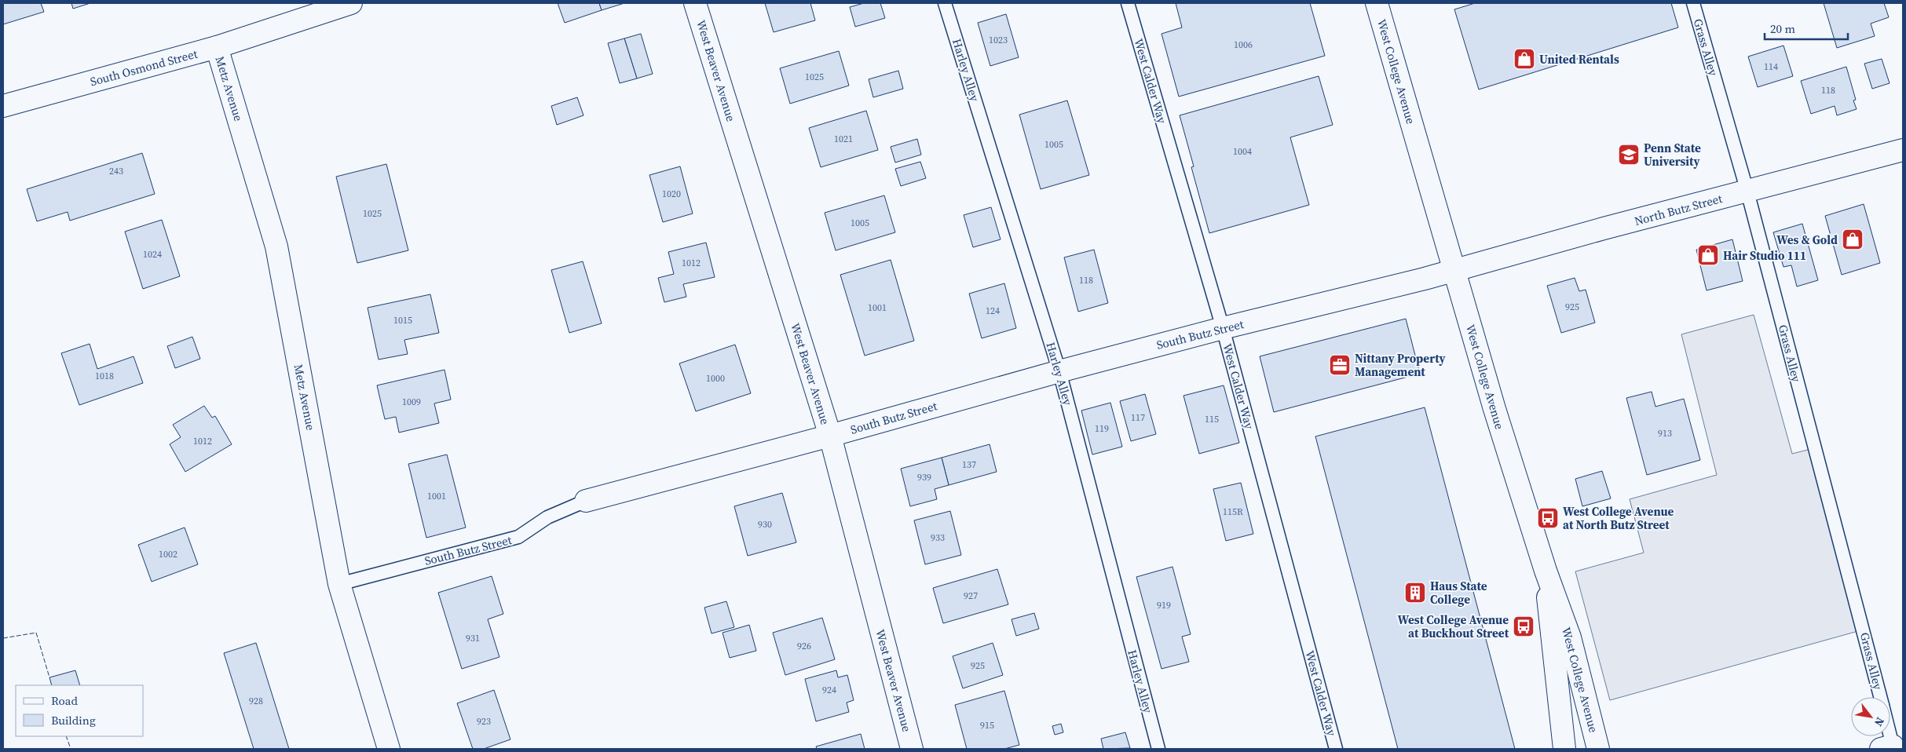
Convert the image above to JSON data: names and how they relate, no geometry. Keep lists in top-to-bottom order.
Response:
{
  "streets": {
    "street": [
      "South Osmond Street",
      "West Beaver Avenue",
      "West College Avenue",
      "Metz Avenue",
      "North Butz Street",
      "South Butz Street"
    ],
    "lane": ["Grass Alley", "Harley Alley", "West Calder Way"]
  },
  "crossings": [
    ["Grass Alley", "North Butz Street"],
    ["South Osmond Street", "Metz Avenue"],
    ["Harley Alley", "South Butz Street"],
    ["West Beaver Avenue", "South Butz Street"],
    ["West College Avenue", "North Butz Street"],
    ["West College Avenue", "South Butz Street"],
    ["West Calder Way", "South Butz Street"],
    ["Metz Avenue", "South Butz Street"],
    ["North Butz Street", "South Butz Street"]
  ],
  "places": {
    "shop": ["United Rentals", "Wes & Gold", "Hair Studio 111"],
    "school or university": ["Penn State University"],
    "office": ["Nittany Property Management"],
    "bus stop": ["West College Avenue at North Butz Street", "West College Avenue at Buckhout Street"],
    "building": ["Haus State College"]
  },
  "house_numbers": [
    "1023",
    "1006",
    "114",
    "1025",
    "118",
    "1021",
    "1005",
    "1004",
    "243",
    "1020",
    "1025",
    "1005",
    "1024",
    "1012",
    "118",
    "925",
    "1001",
    "124",
    "1015",
    "1018",
    "1000",
    "1009",
    "117",
    "115",
    "119",
    "913",
    "1012",
    "137",
    "939",
    "1001",
    "115R",
    "930",
    "933",
    "1002",
    "927",
    "919",
    "931",
    "926",
    "925",
    "924",
    "928",
    "923",
    "915"
  ],
  "legend": ["Road", "Building"],
  "scale_bar": "20 m",
  "north": "bottom right"
}
